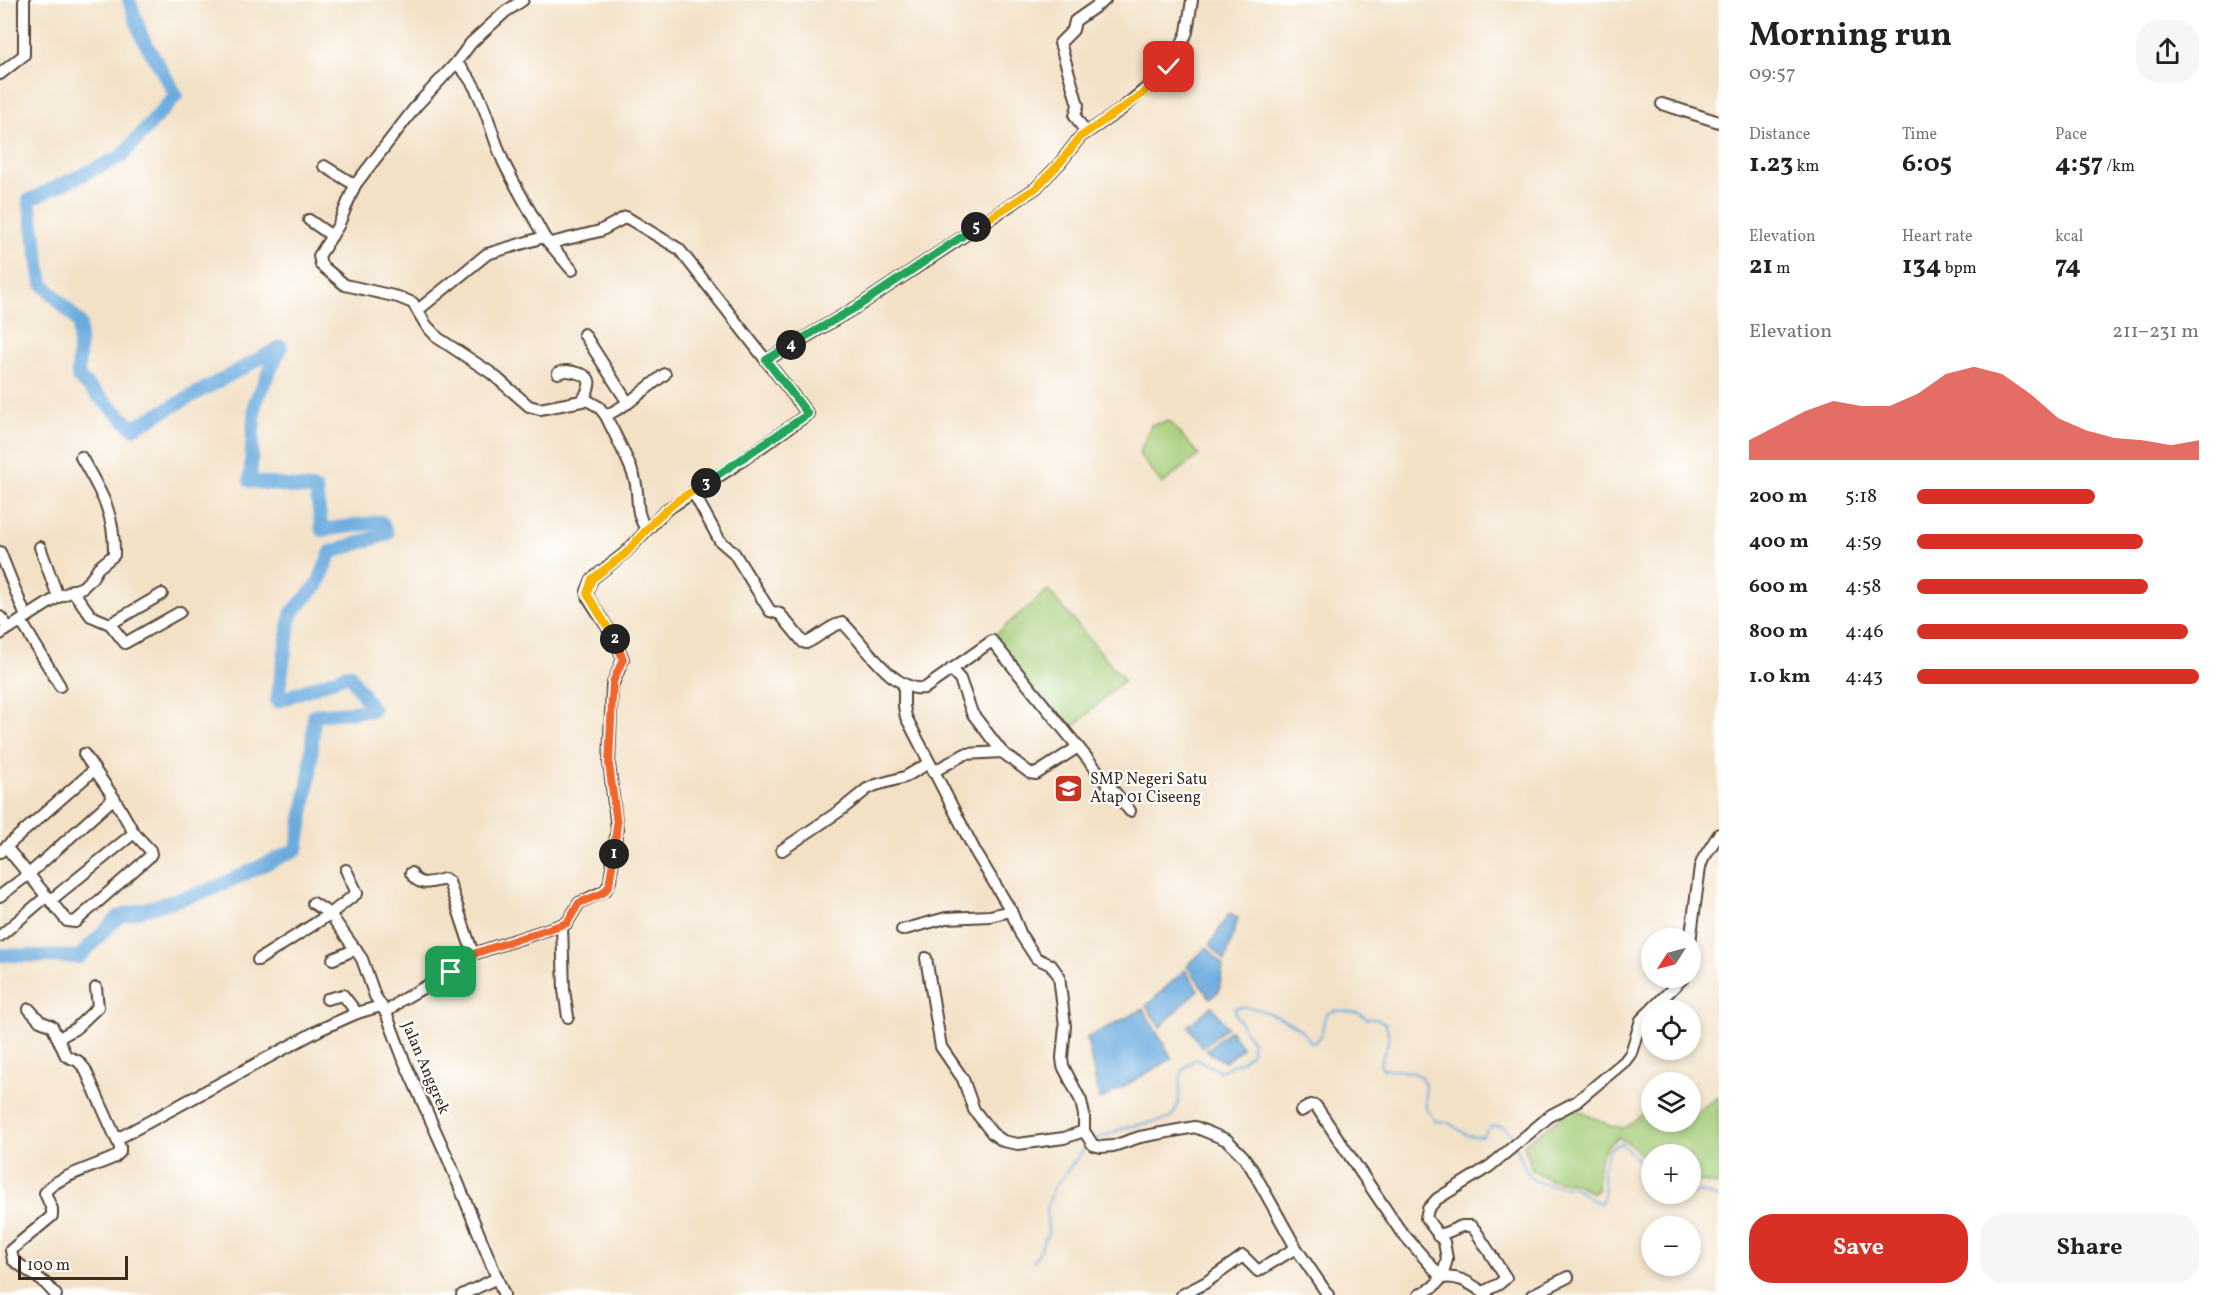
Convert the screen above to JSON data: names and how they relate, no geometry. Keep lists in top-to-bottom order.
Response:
{
  "streets": {
    "street": ["Jalan Anggrek"]
  },
  "places": {
    "school or university": ["SMP Negeri Satu Atap 01 Ciseeng"]
  },
  "scale_bar": "100 m",
  "north": "bottom left",
  "page": {
    "heading": ["Morning run", "09:57"],
    "stats": [
      ["Distance", "1.23 km"],
      ["Time", "6:05"],
      ["Pace", "4:57 /km"],
      ["Elevation", "21 m"],
      ["Heart rate", "134 bpm"],
      ["kcal", "74"]
    ],
    "pins": [
      "5",
      "4",
      "3",
      "2",
      "1"
    ],
    "chart": ["Elevation", "211–231 m"],
    "list": [
      {
        "name": "200 m",
        "note": "5:18"
      },
      {
        "name": "400 m",
        "note": "4:59"
      },
      {
        "name": "600 m",
        "note": "4:58"
      },
      {
        "name": "800 m",
        "note": "4:46"
      },
      {
        "name": "1.0 km",
        "note": "4:43"
      }
    ],
    "map_buttons": ["+", "−"],
    "buttons": ["Save", "Share"],
    "scale": "100 m"
  }
}
